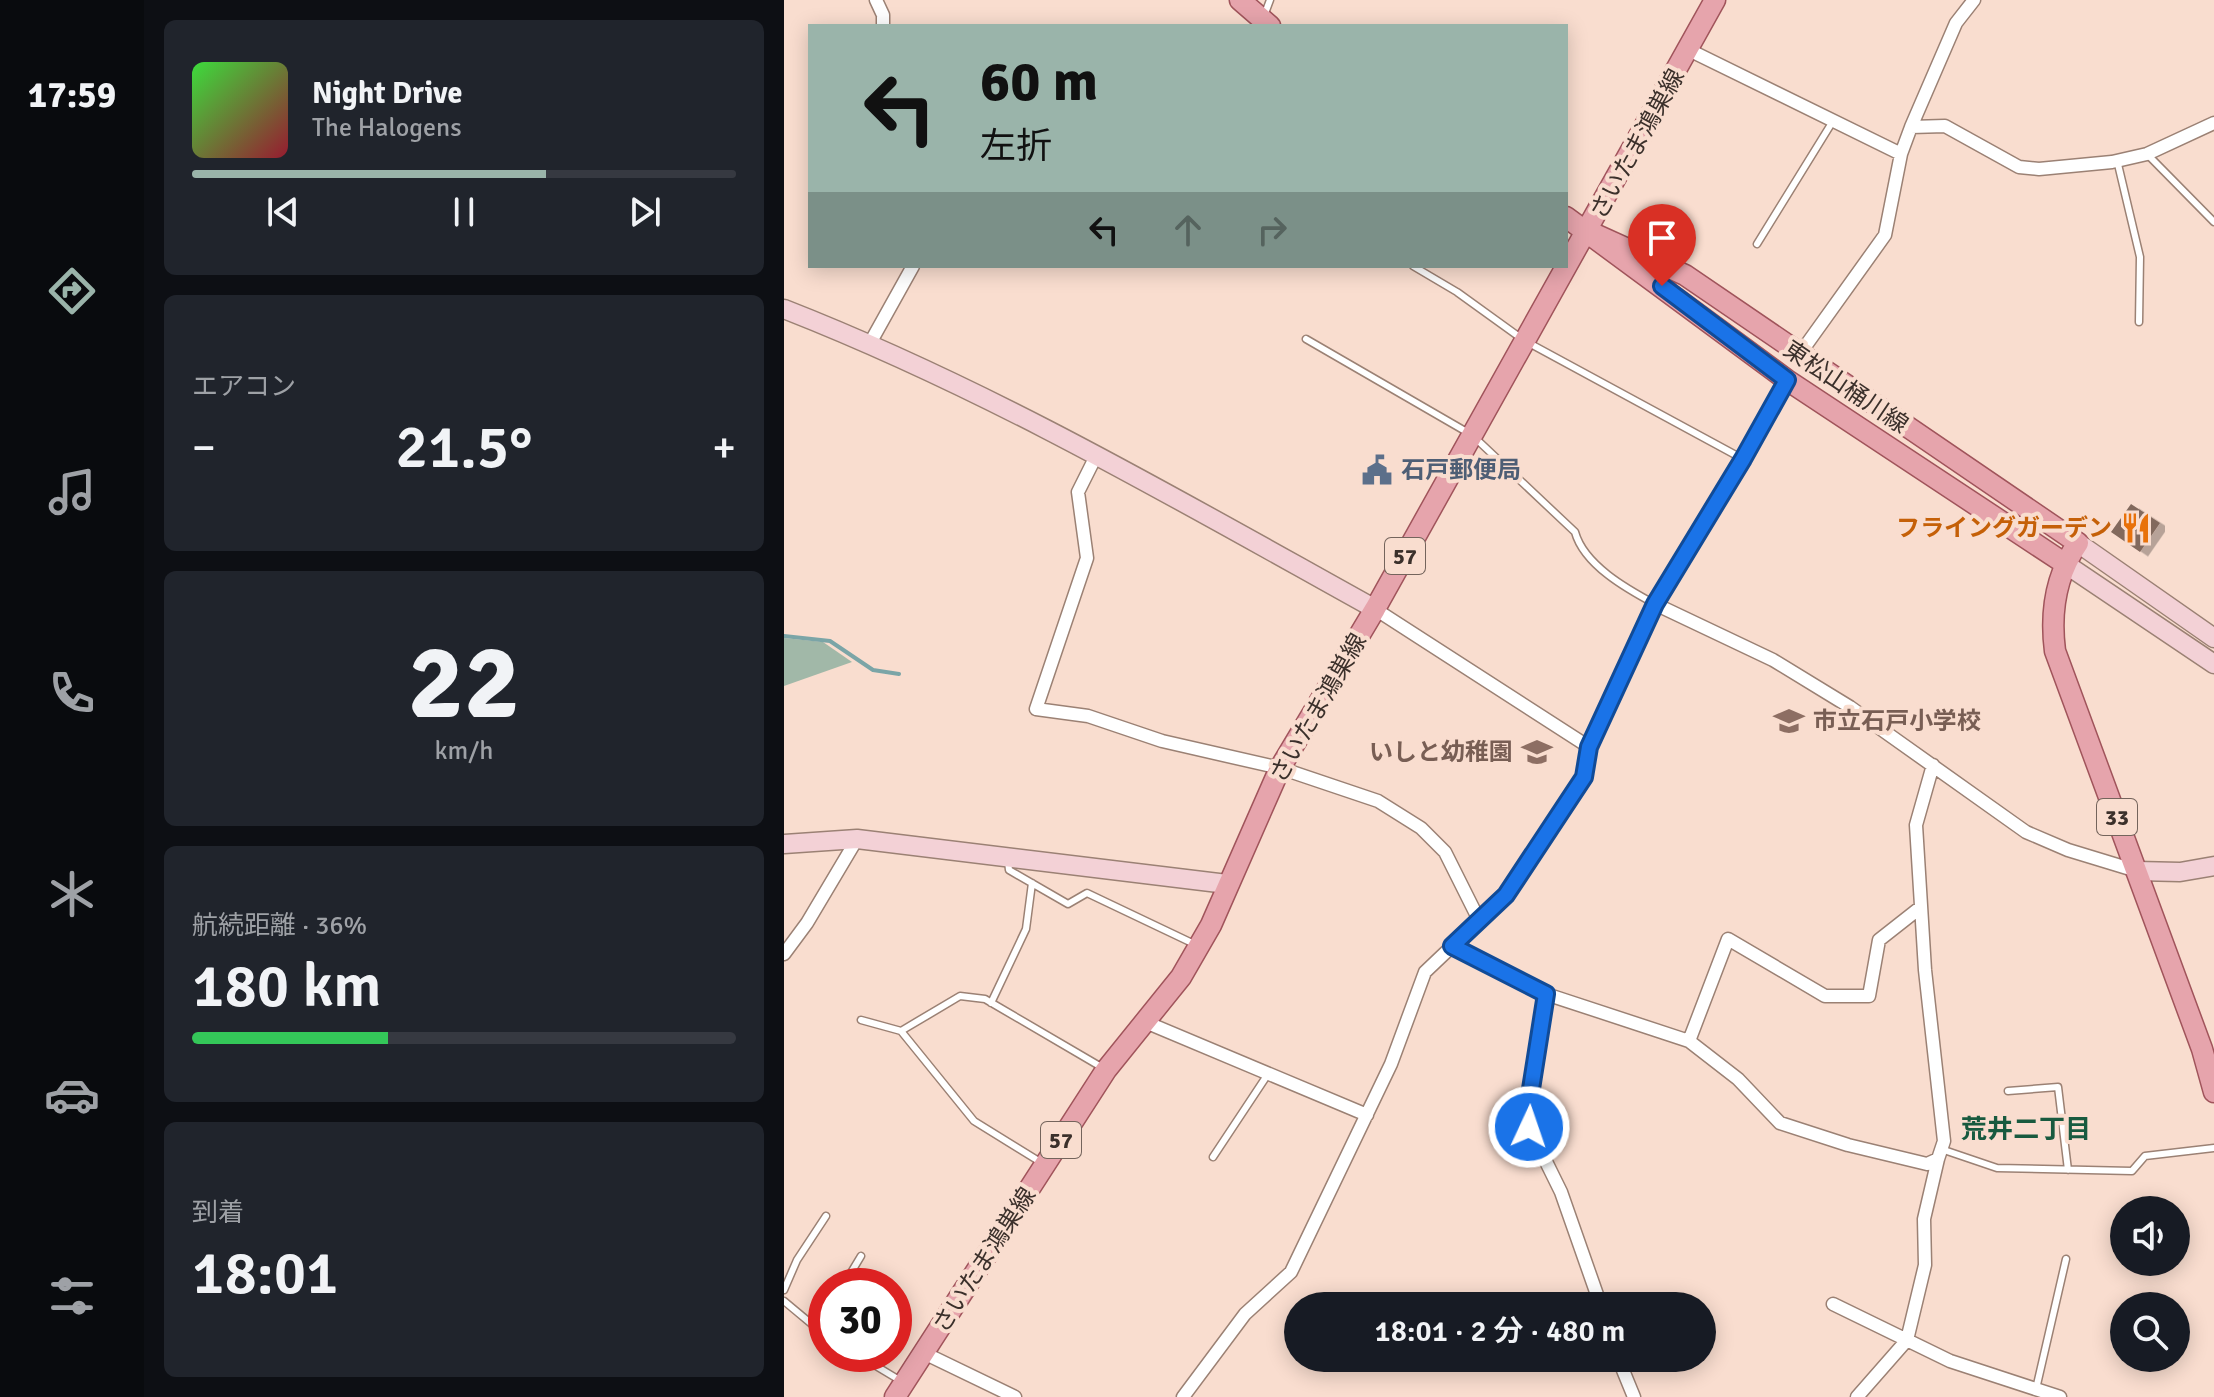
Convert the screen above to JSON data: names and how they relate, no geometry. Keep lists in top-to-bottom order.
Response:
{
  "streets": {
    "main road": [
      "さいたま鴻巣線",
      "東松山桶川線",
      "57",
      "33"
    ]
  },
  "crossings": [
    ["さいたま鴻巣線", "東松山桶川線"],
    ["東松山桶川線", "33"]
  ],
  "districts": ["荒井二丁目"],
  "places": {
    "public building": ["石戸郵便局"],
    "restaurant": ["フライングガーデン"],
    "school or university": ["市立石戸小学校", "いしと幼稚園"]
  },
  "page": {
    "tabs": "17:59",
    "turn": ["60 m", "左折"],
    "song": ["Night Drive", "The Halogens"],
    "tile": [
      "エアコン",
      ["22", "km/h"],
      ["航続距離 · 36%", "180 km"],
      ["到着", "18:01"]
    ],
    "heat": ["−", "21.5°", "+"],
    "limit": "30",
    "trip": "18:01 · 2 分 · 480 m"
  }
}
